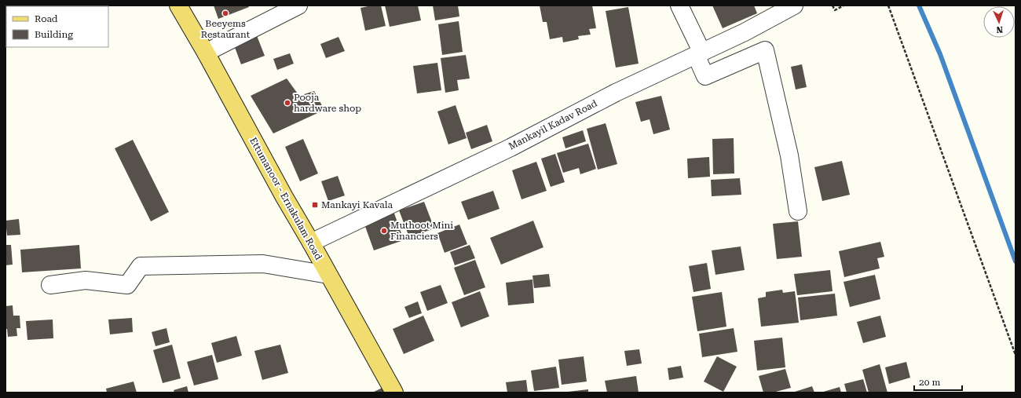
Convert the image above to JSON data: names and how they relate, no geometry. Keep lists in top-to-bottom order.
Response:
{
  "streets": {
    "main road": ["Ettumanoor - Ernakulam Road"],
    "street": ["Mankayil Kadav Road"]
  },
  "crossings": [
    ["Mankayil Kadav Road", "Ettumanoor - Ernakulam Road"]
  ],
  "places": {
    "other": ["Beeyems Restaurant", "Pooja hardware shop", "Muthoot Mini Financiers"],
    "transit": ["Mankayi Kavala"]
  },
  "legend": ["Road", "Building"],
  "scale_bar": "20 m",
  "north": "bottom"
}
